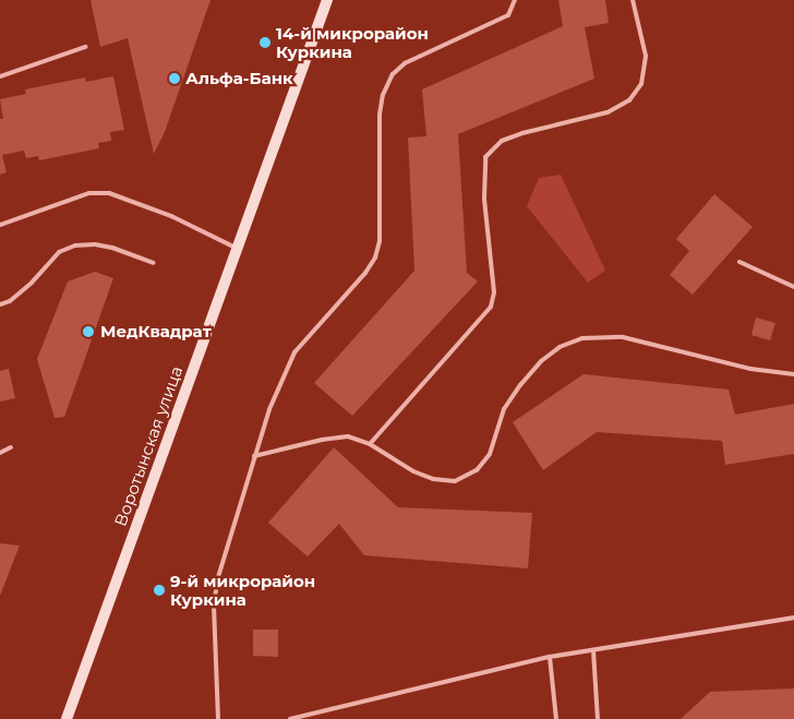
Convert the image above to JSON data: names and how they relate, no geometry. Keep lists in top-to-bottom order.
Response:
{
  "streets": {
    "street": ["Воротынская улица"]
  },
  "places": [
    "14-й микрорайон Куркина",
    "Альфа-Банк",
    "МедКвадрат",
    "9-й микрорайон Куркина"
  ]
}
